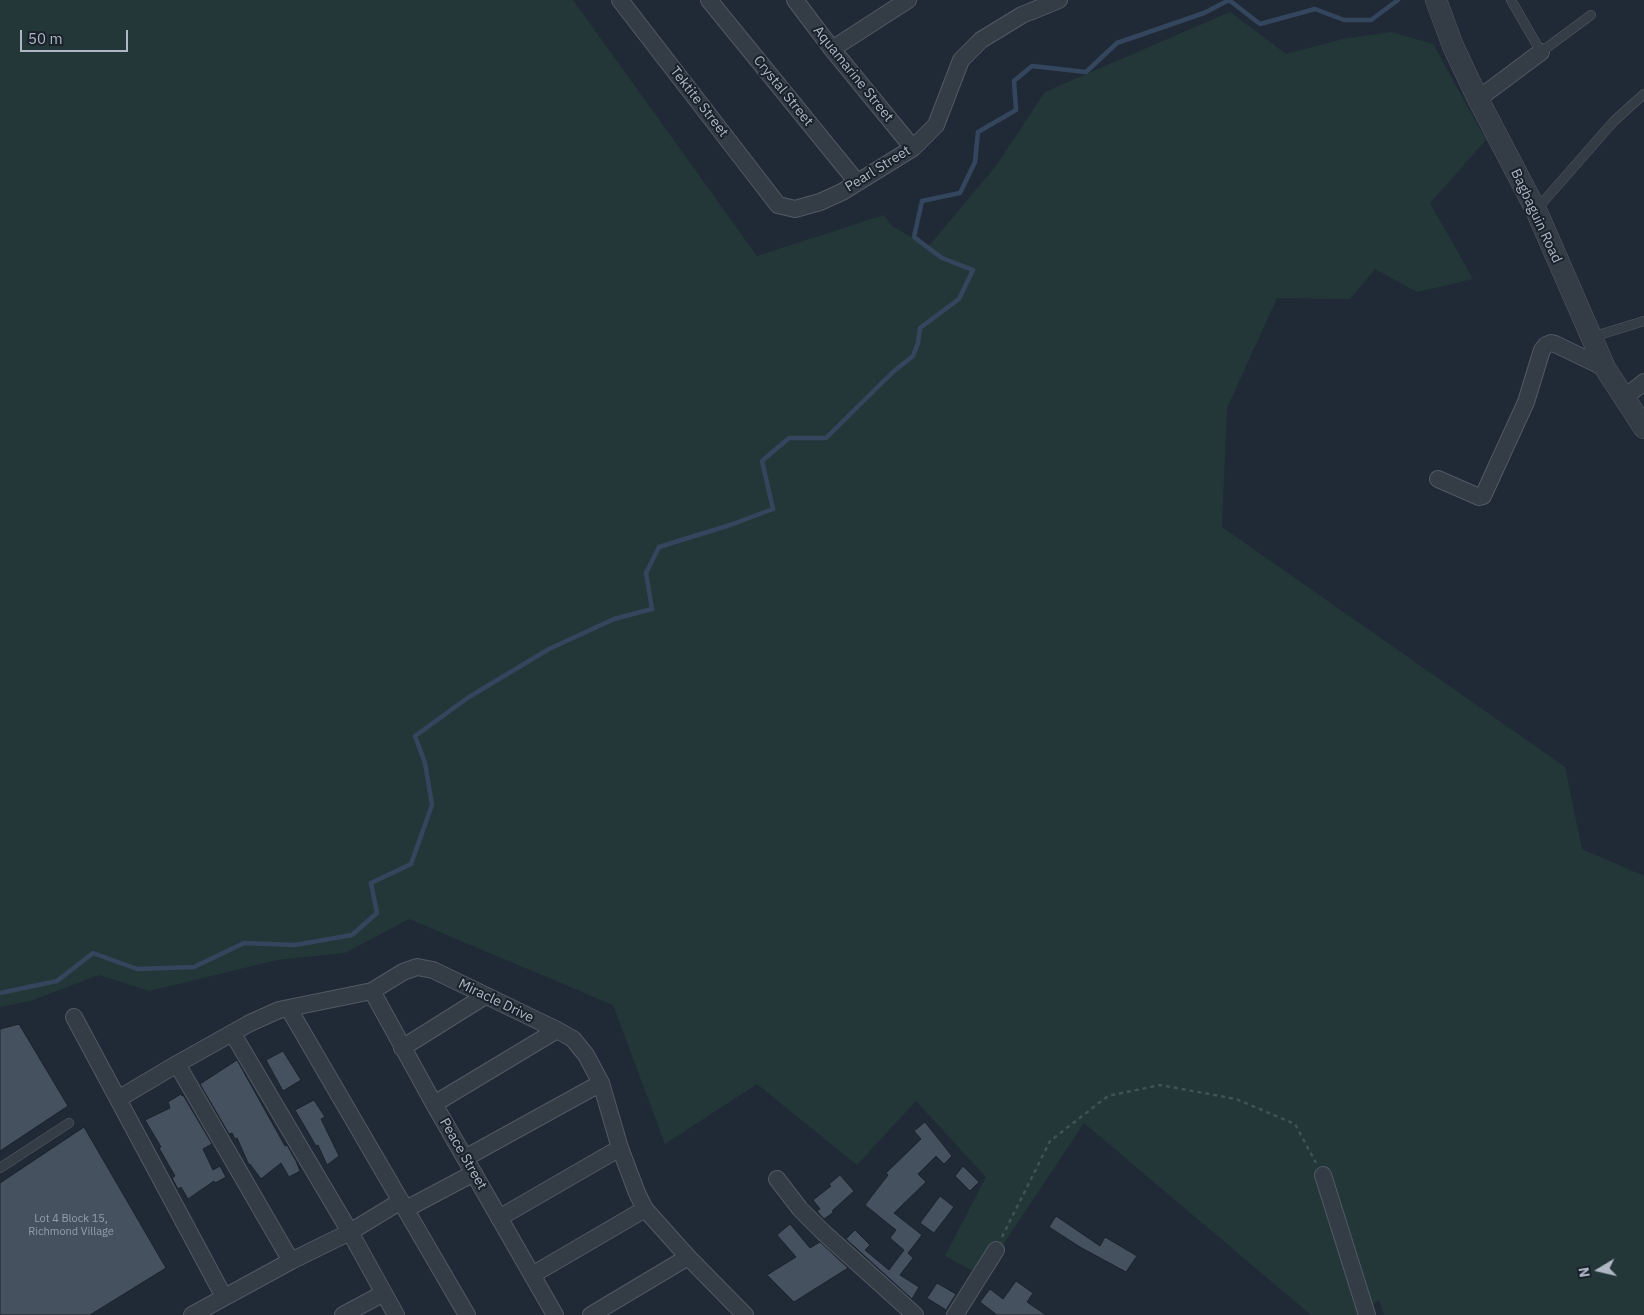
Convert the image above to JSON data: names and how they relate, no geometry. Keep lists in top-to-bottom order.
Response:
{
  "streets": {
    "street": [
      "Aquamarine Street",
      "Crystal Street",
      "Tektite Street",
      "Pearl Street",
      "Bagbaguin Road",
      "Miracle Drive",
      "Peace Street"
    ]
  },
  "crossings": [
    ["Aquamarine Street", "Pearl Street"],
    ["Crystal Street", "Pearl Street"],
    ["Tektite Street", "Pearl Street"],
    ["Miracle Drive", "Peace Street"]
  ],
  "house_numbers": ["Lot 4 Block 15, Richmond Village"],
  "scale_bar": "50 m",
  "north": "left"
}
